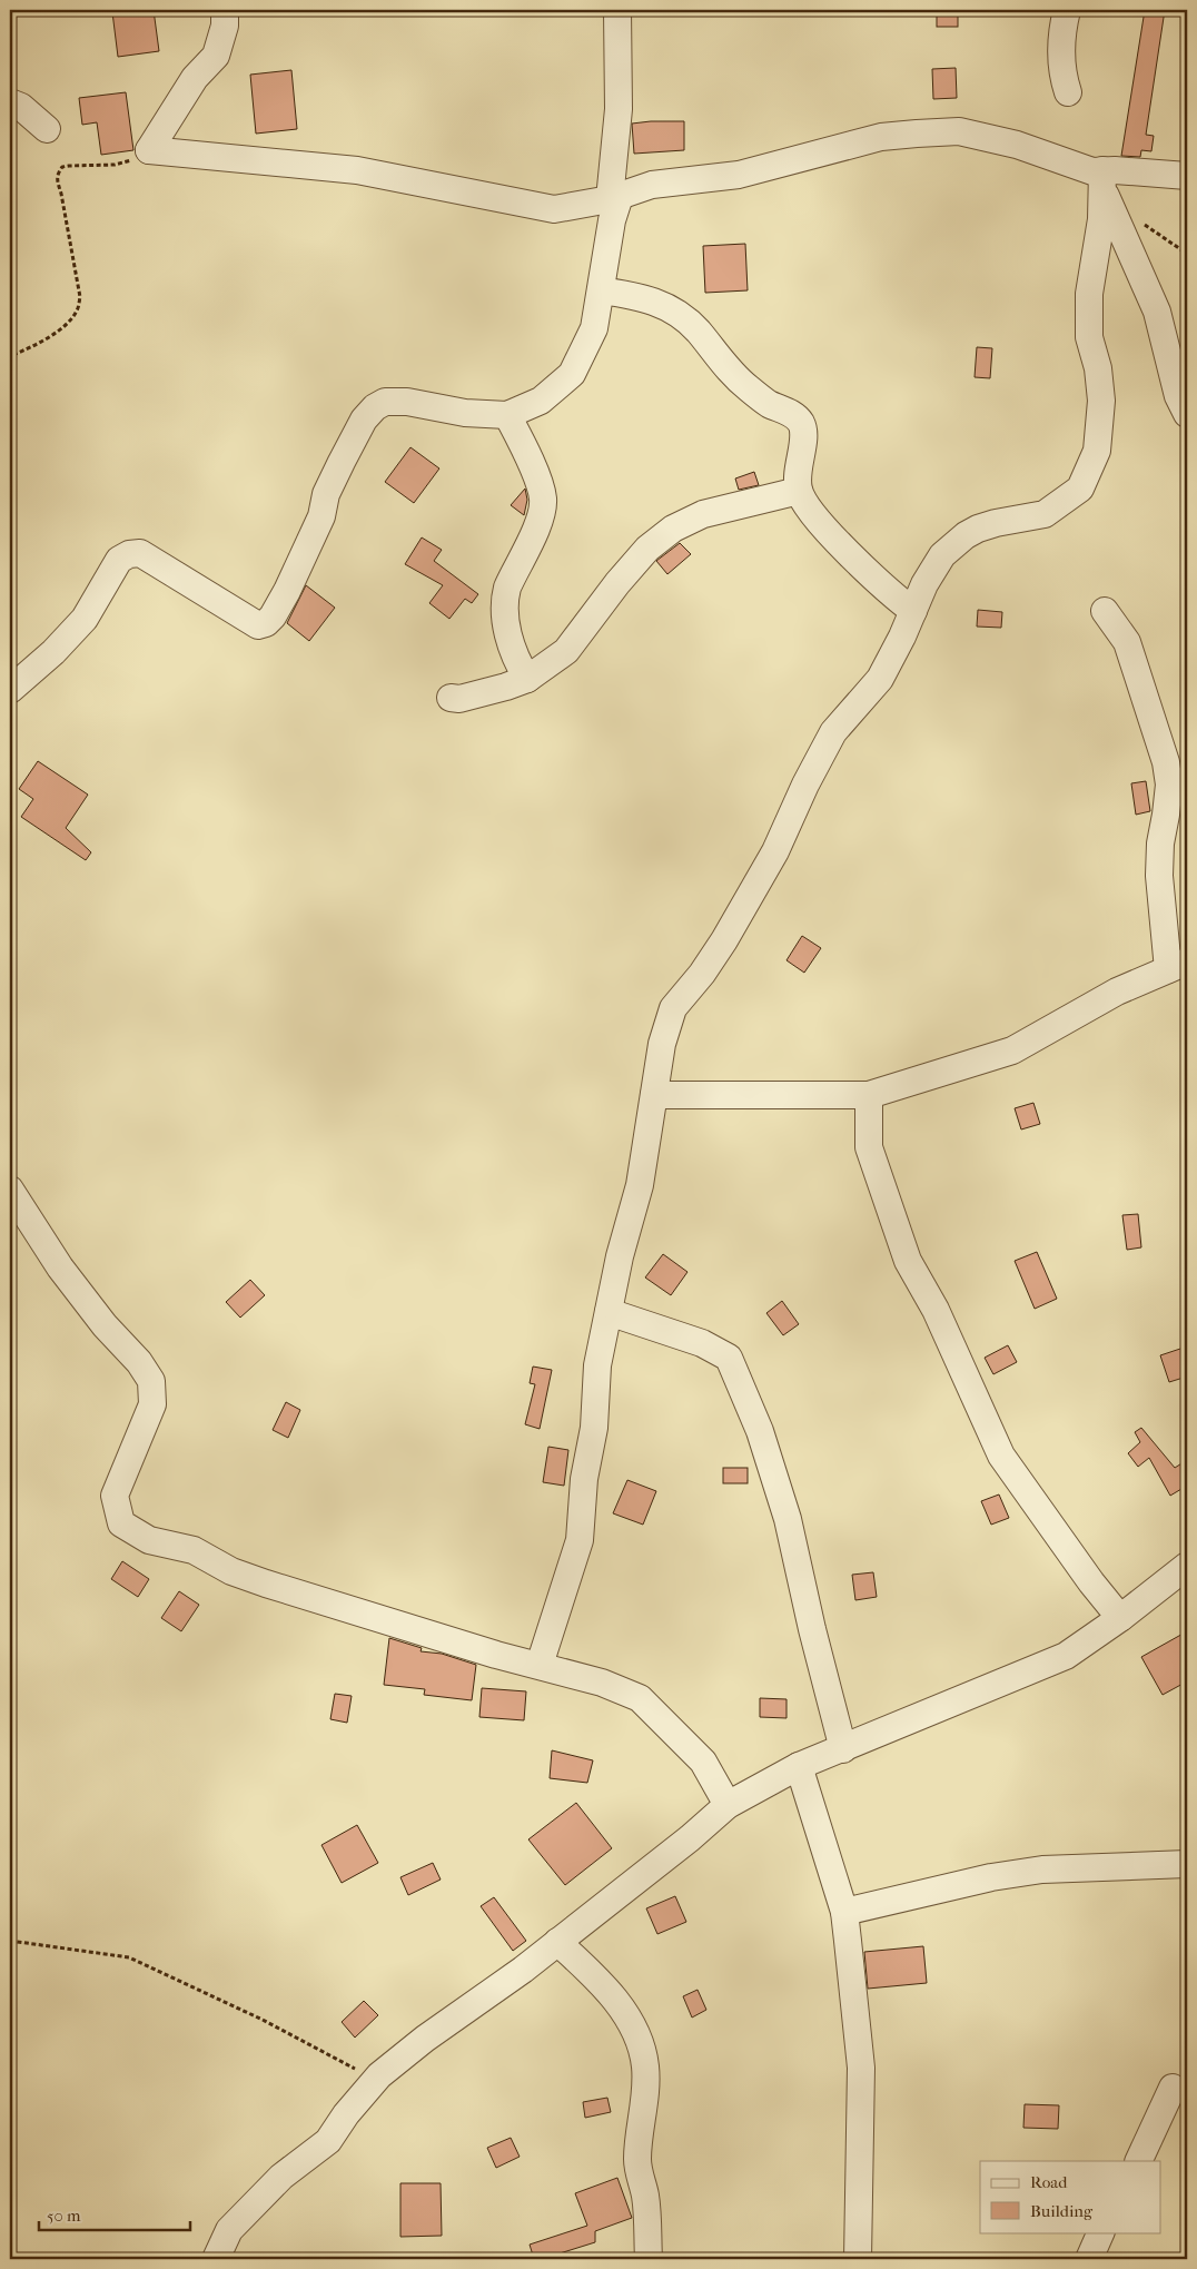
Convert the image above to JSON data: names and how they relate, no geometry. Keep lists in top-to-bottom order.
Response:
{
  "legend": ["Road", "Building"],
  "scale_bar": "50 m"
}
